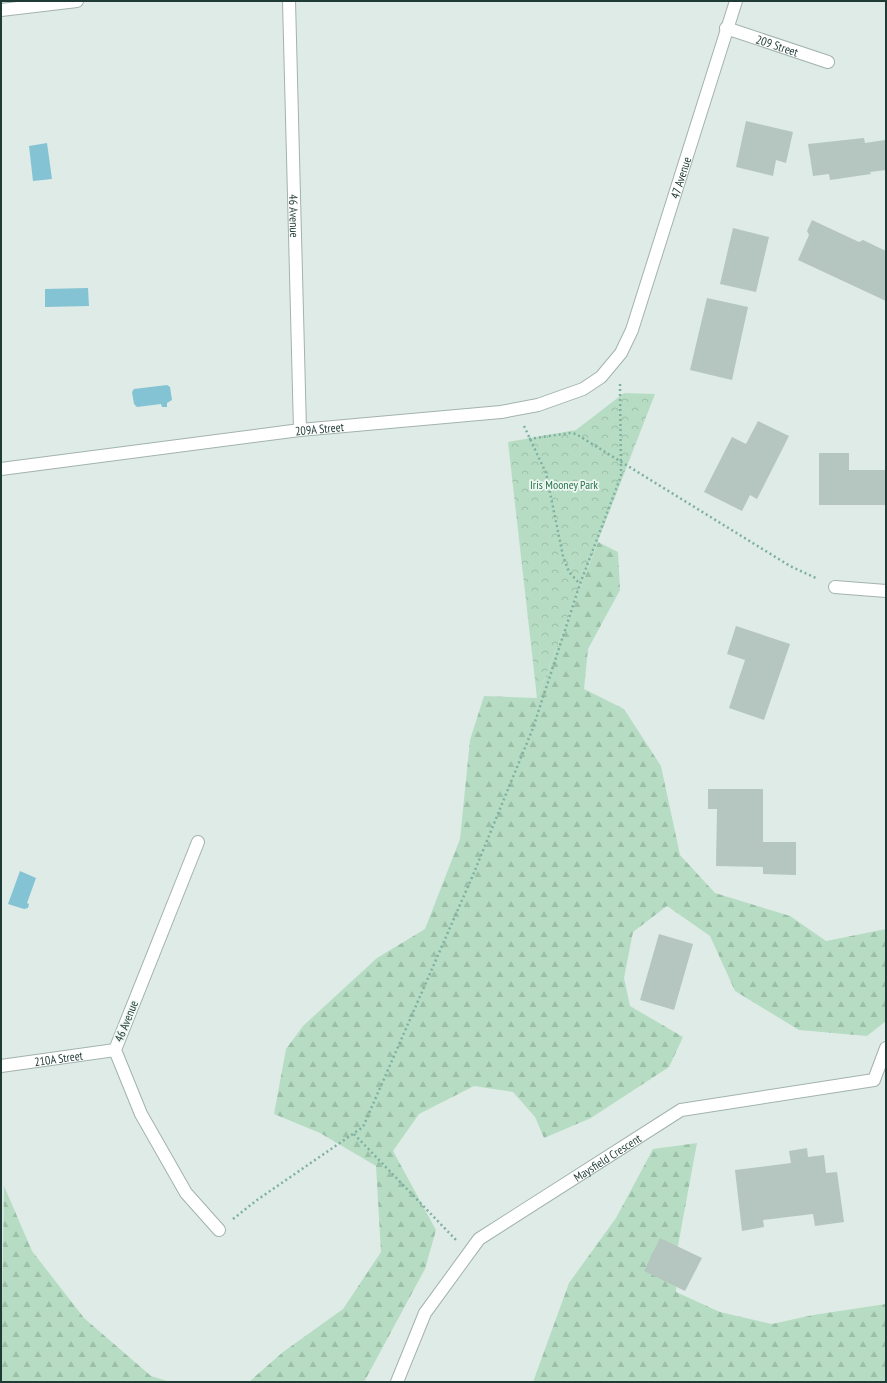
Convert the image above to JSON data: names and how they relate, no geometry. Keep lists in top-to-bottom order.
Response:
{
  "streets": {
    "street": [
      "209 Street",
      "47 Avenue",
      "46 Avenue",
      "209A Street",
      "210A Street",
      "Maysfield Crescent"
    ]
  },
  "crossings": [
    ["209 Street", "47 Avenue"],
    ["47 Avenue", "209A Street"],
    ["46 Avenue", "209A Street"],
    ["46 Avenue", "210A Street"]
  ],
  "parks": ["Iris Mooney Park"]
}
